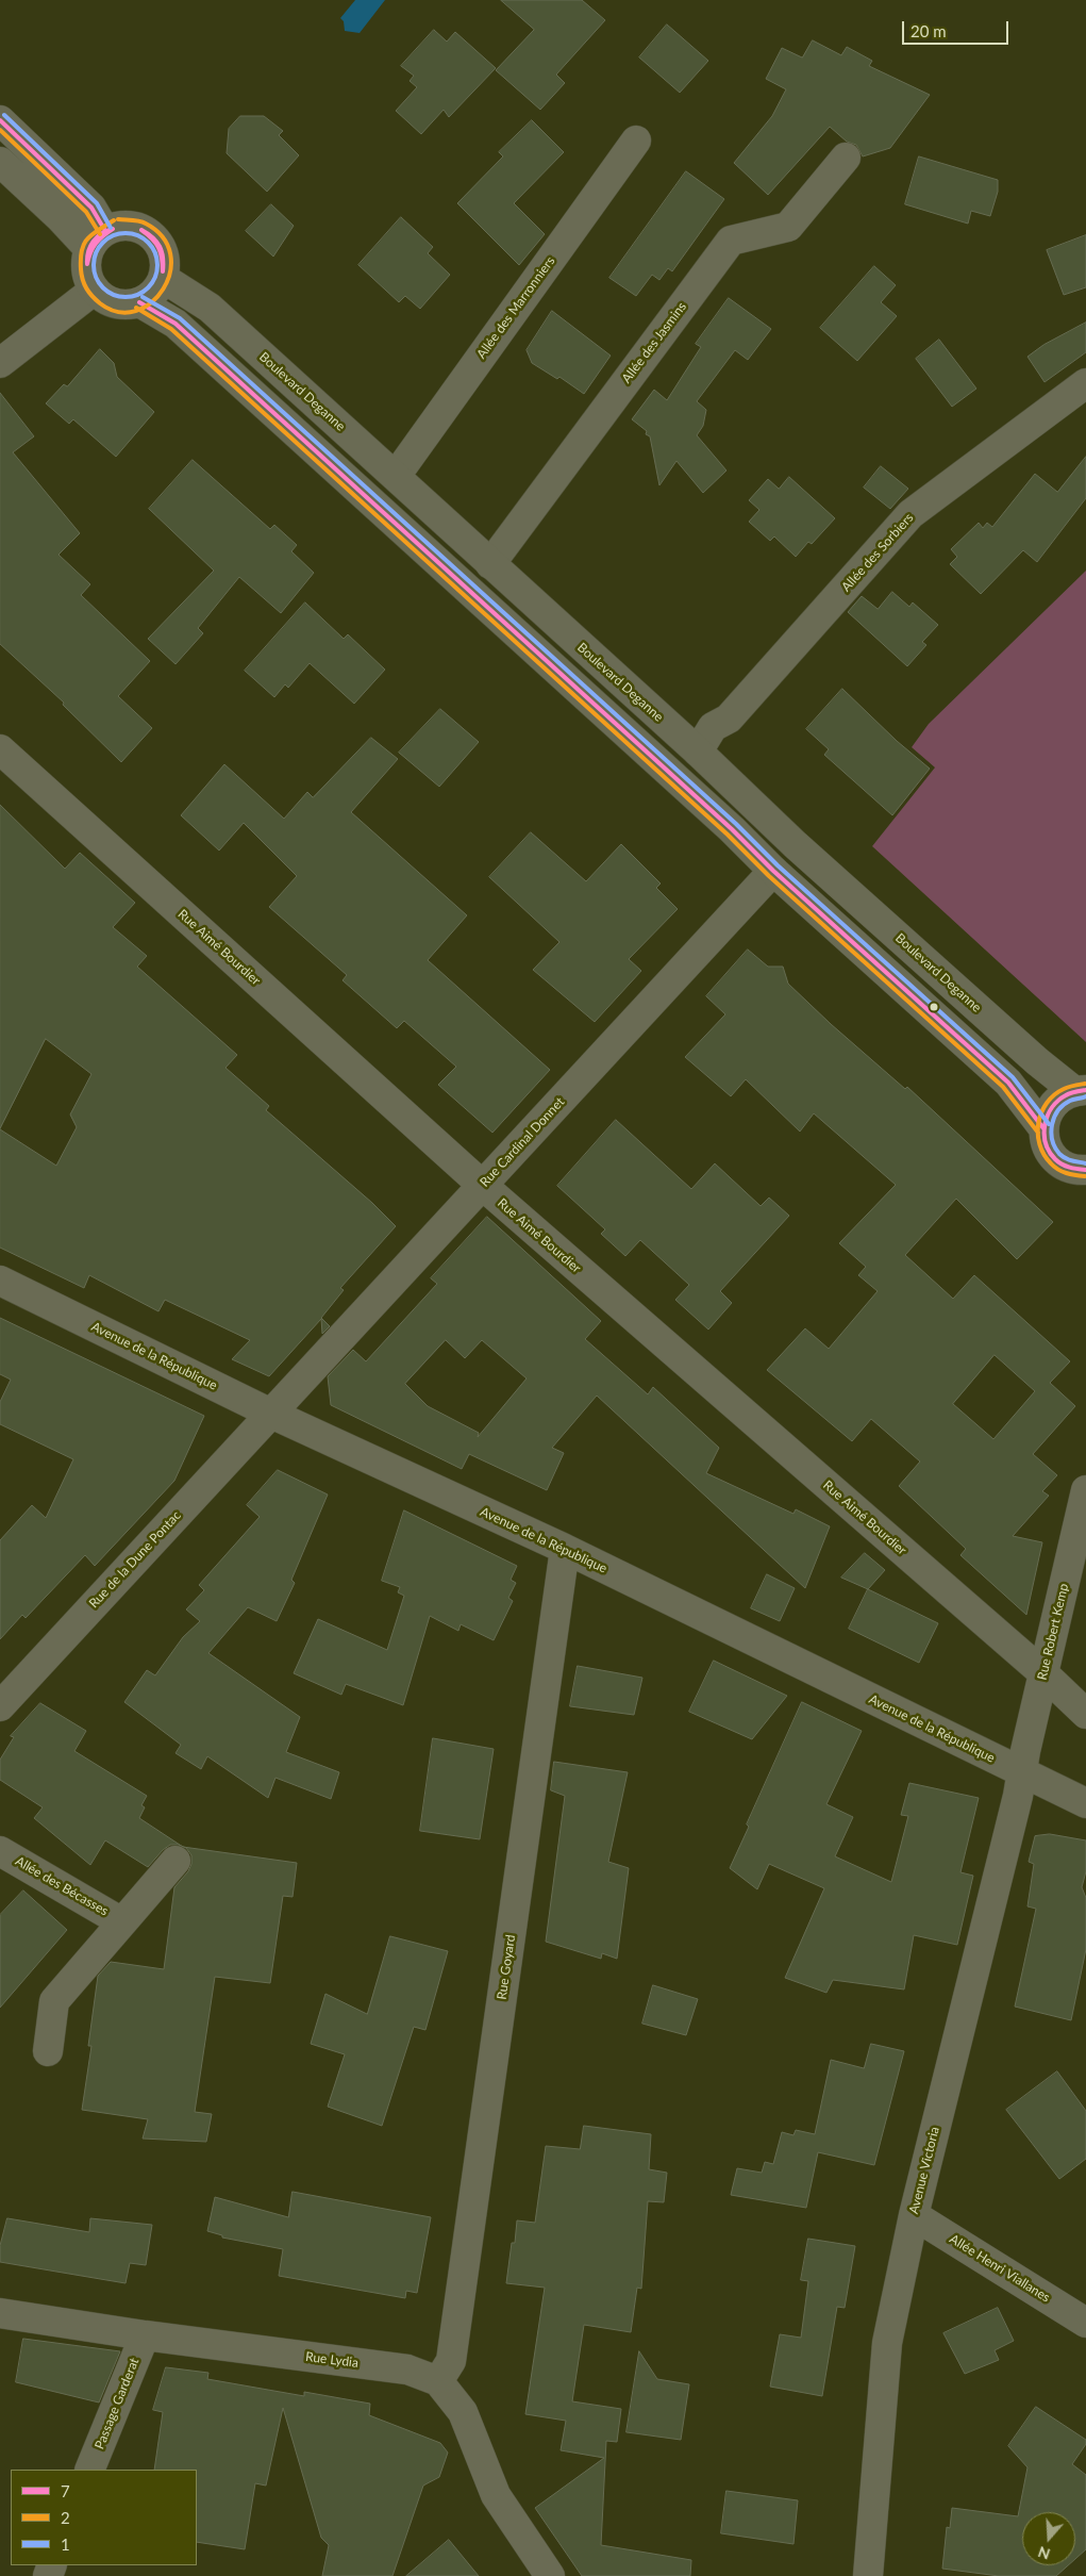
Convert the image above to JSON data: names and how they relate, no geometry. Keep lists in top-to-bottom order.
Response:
{
  "streets": {
    "street": [
      "Allée des Marronniers",
      "Allée des Jasmins",
      "Boulevard Deganne",
      "Allée des Sorbiers",
      "Rue Aimé Bourdier",
      "Rue Cardinal Donnet",
      "Avenue de la République",
      "Rue de la Dune Pontac",
      "Rue Robert Kemp",
      "Allée des Bécasses",
      "Rue Goyard",
      "Avenue Victoria",
      "Allée Henri Viallanes",
      "Rue Lydia",
      "Passage Garderat"
    ]
  },
  "crossings": [
    ["Allée des Marronniers", "Boulevard Deganne"],
    ["Allée des Jasmins", "Boulevard Deganne"],
    ["Boulevard Deganne", "Allée des Sorbiers"],
    ["Rue Aimé Bourdier", "Rue Cardinal Donnet"],
    ["Rue Aimé Bourdier", "Rue Robert Kemp"],
    ["Rue Cardinal Donnet", "Avenue de la République"],
    ["Rue Cardinal Donnet", "Rue de la Dune Pontac"],
    ["Avenue de la République", "Rue de la Dune Pontac"],
    ["Avenue de la République", "Rue Robert Kemp"],
    ["Avenue de la République", "Rue Goyard"],
    ["Avenue de la République", "Avenue Victoria"],
    ["Rue Robert Kemp", "Avenue Victoria"],
    ["Rue Goyard", "Rue Lydia"],
    ["Avenue Victoria", "Allée Henri Viallanes"],
    ["Rue Lydia", "Passage Garderat"]
  ],
  "lines": ["transit line 1", "transit line 7", "transit line 2"],
  "legend": ["7", "2", "1"],
  "scale_bar": "20 m",
  "north": "bottom"
}
